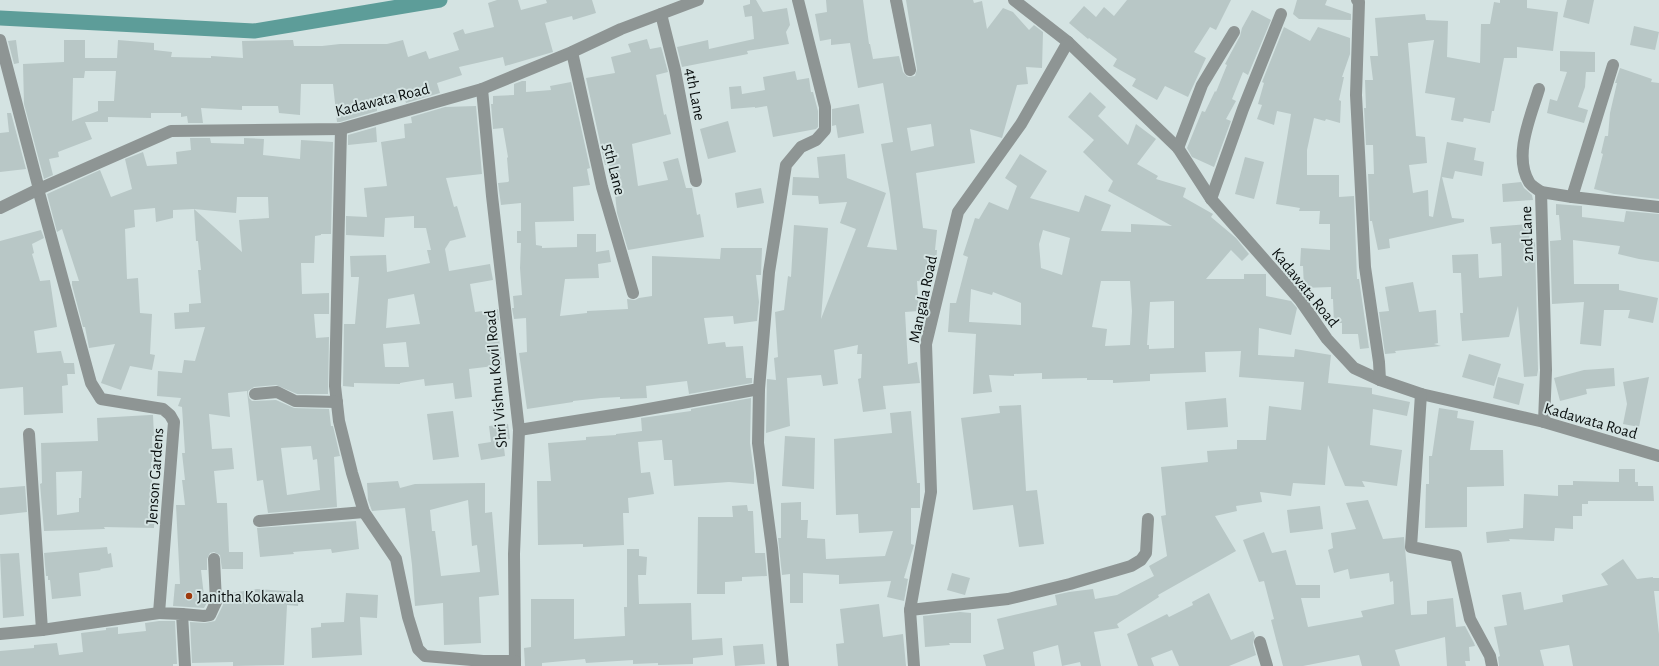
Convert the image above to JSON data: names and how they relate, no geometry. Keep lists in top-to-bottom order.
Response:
{
  "streets": {
    "street": [
      "4th Lane",
      "Kadawata Road",
      "5th Lane",
      "2nd Lane",
      "Mangala Road",
      "Shri Vishnu Kovil Road",
      "Jenson Gardens"
    ]
  },
  "crossings": [
    ["4th Lane", "Kadawata Road"],
    ["Kadawata Road", "5th Lane"],
    ["Kadawata Road", "2nd Lane"],
    ["Kadawata Road", "Mangala Road"],
    ["Kadawata Road", "Shri Vishnu Kovil Road"],
    ["Kadawata Road", "Jenson Gardens"]
  ],
  "places": ["Janitha Kokawala"]
}
